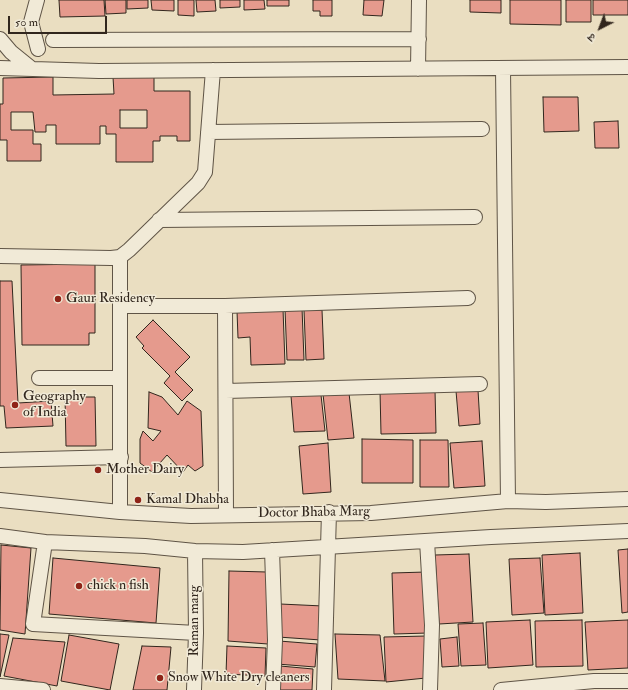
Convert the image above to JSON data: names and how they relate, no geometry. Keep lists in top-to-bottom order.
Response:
{
  "streets": {
    "street": ["Doctor Bhaba Marg", "Raman marg"]
  },
  "places": [
    "Gaur Residency",
    "Geography of India",
    "Mother Dairy",
    "Kamal Dhabha",
    "chick n fish",
    "Snow White Dry cleaners"
  ],
  "scale_bar": "50 m",
  "north": "bottom left"
}
